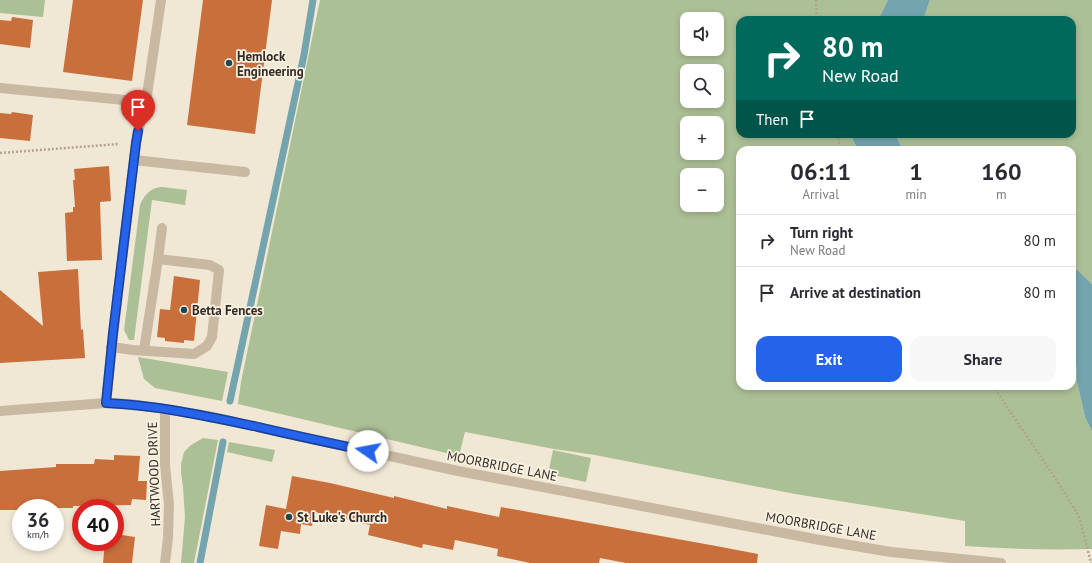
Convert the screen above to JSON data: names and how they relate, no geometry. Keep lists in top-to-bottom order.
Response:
{
  "streets": {
    "street": ["MOORBRIDGE LANE", "HARTWOOD DRIVE"]
  },
  "crossings": [
    ["MOORBRIDGE LANE", "HARTWOOD DRIVE"]
  ],
  "places": ["Hemlock Engineering", "Betta Fences", "St Luke's Church"],
  "page": {
    "map_buttons": ["+", "−"],
    "turn": ["80 m", "New Road"],
    "then": "Then",
    "eta": [
      "06:11",
      "Arrival",
      "1",
      "min",
      "160",
      "m"
    ],
    "list": [
      {
        "name": "Turn right",
        "note": "New Road",
        "value": "80 m"
      },
      {
        "name": "Arrive at destination",
        "value": "80 m"
      }
    ],
    "buttons": ["Exit", "Share"],
    "speed": "36 km/h",
    "limit": "40"
  }
}
